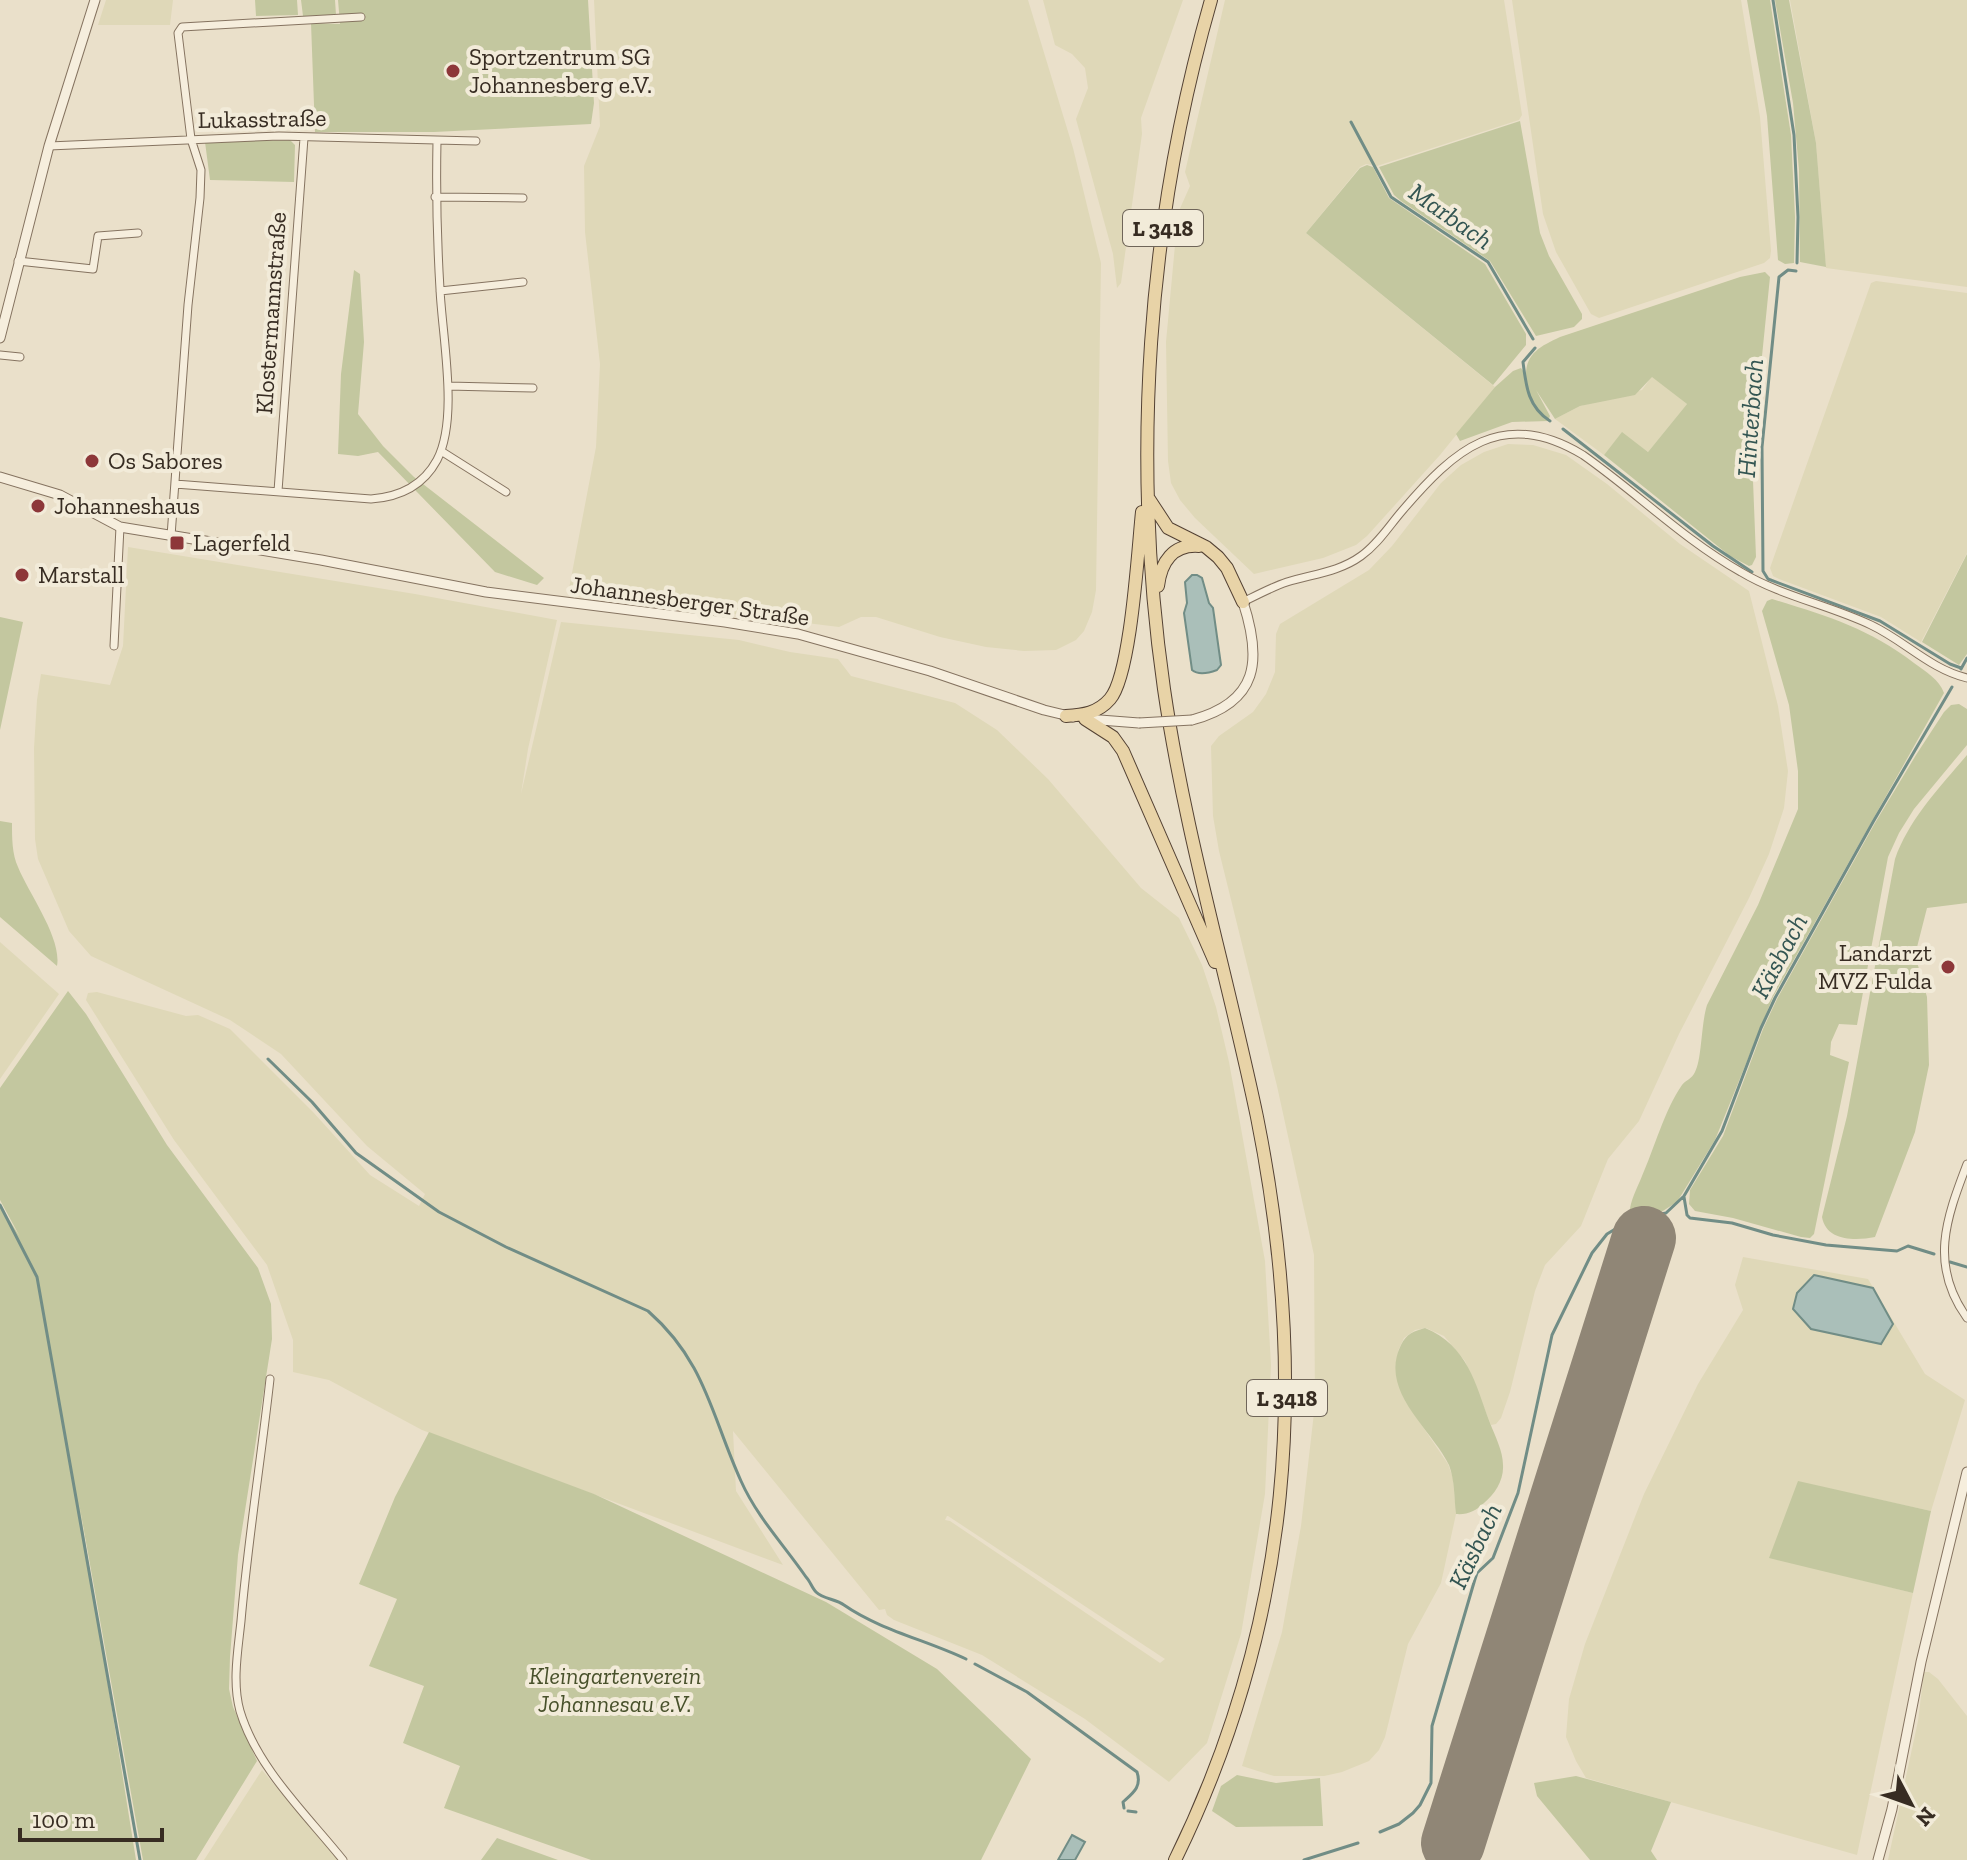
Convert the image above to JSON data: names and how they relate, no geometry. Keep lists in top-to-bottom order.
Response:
{
  "streets": {
    "main road": ["L 3418"],
    "street": ["Lukasstraße", "Klostermannstraße", "Johannesberger Straße"]
  },
  "crossings": [
    ["Lukasstraße", "Klostermannstraße"]
  ],
  "water": ["Marbach", "Hinterbach", "Käsbach"],
  "parks": ["Kleingartenverein Johannesau e.V."],
  "places": {
    "other": [
      "Sportzentrum SG Johannesberg e.V.",
      "Os Sabores",
      "Johanneshaus",
      "Marstall",
      "Landarzt MVZ Fulda"
    ],
    "transit": ["Lagerfeld"]
  },
  "scale_bar": "100 m",
  "north": "bottom right"
}
